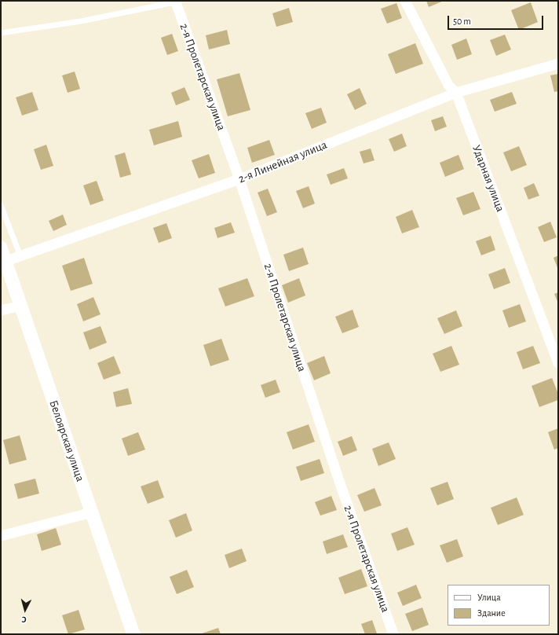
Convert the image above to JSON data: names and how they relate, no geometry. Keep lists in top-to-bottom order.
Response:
{
  "streets": {
    "street": [
      "2-я Пролетарская улица",
      "2-я Линейная улица",
      "Ударная улица",
      "Белоярская улица"
    ]
  },
  "crossings": [
    ["2-я Пролетарская улица", "2-я Линейная улица"],
    ["2-я Линейная улица", "Ударная улица"],
    ["2-я Линейная улица", "Белоярская улица"]
  ],
  "legend": ["Улица", "Здание"],
  "scale_bar": "50 m",
  "north": "bottom"
}
